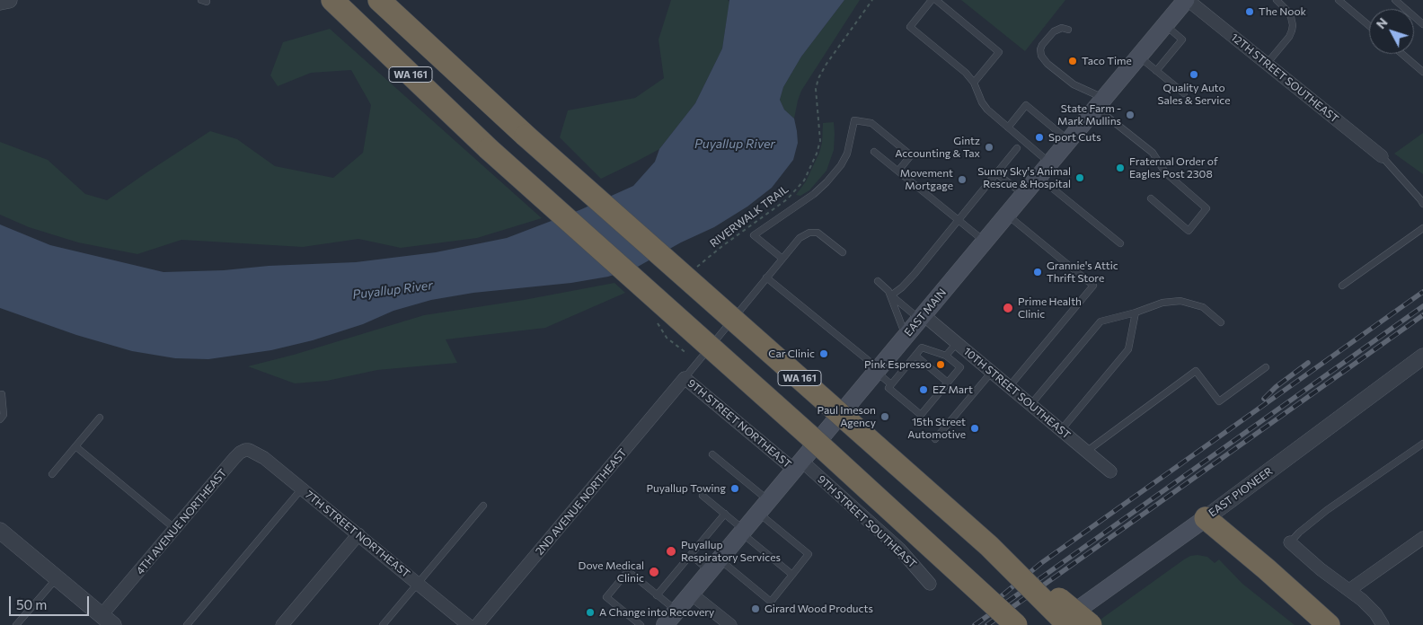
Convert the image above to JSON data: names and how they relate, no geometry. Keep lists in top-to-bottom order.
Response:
{
  "streets": {
    "highway": ["WA 161"],
    "main road": ["EAST MAIN", "EAST PIONEER"],
    "street": [
      "12TH STREET SOUTHEAST",
      "10TH STREET SOUTHEAST",
      "9TH STREET NORTHEAST",
      "2ND AVENUE NORTHEAST",
      "4TH AVENUE NORTHEAST",
      "9TH STREET SOUTHEAST",
      "7TH STREET NORTHEAST"
    ],
    "path": ["RIVERWALK TRAIL"]
  },
  "crossings": [
    ["12TH STREET SOUTHEAST", "EAST MAIN"],
    ["EAST MAIN", "10TH STREET SOUTHEAST"],
    ["EAST MAIN", "9TH STREET NORTHEAST"],
    ["EAST MAIN", "9TH STREET SOUTHEAST"],
    ["9TH STREET NORTHEAST", "2ND AVENUE NORTHEAST"],
    ["9TH STREET NORTHEAST", "9TH STREET SOUTHEAST"],
    ["4TH AVENUE NORTHEAST", "7TH STREET NORTHEAST"]
  ],
  "water": ["Puyallup River"],
  "places": [
    "The Nook",
    "Taco Time",
    "Quality Auto Sales & Service",
    "State Farm - Mark Mullins",
    "Sport Cuts",
    "Gintz Accounting & Tax",
    "Fraternal Order of Eagles Post 2308",
    "Sunny Sky's Animal Rescue & Hospital",
    "Movement Mortgage",
    "Grannie's Attic Thrift Store",
    "Prime Health Clinic",
    "Car Clinic",
    "Pink Espresso",
    "EZ Mart",
    "Paul Imeson Agency",
    "15th Street Automotive",
    "Puyallup Towing",
    "Puyallup Respiratory Services",
    "Dove Medical Clinic",
    "Girard Wood Products",
    "A Change into Recovery"
  ],
  "scale_bar": "50 m",
  "north": "top left"
}
